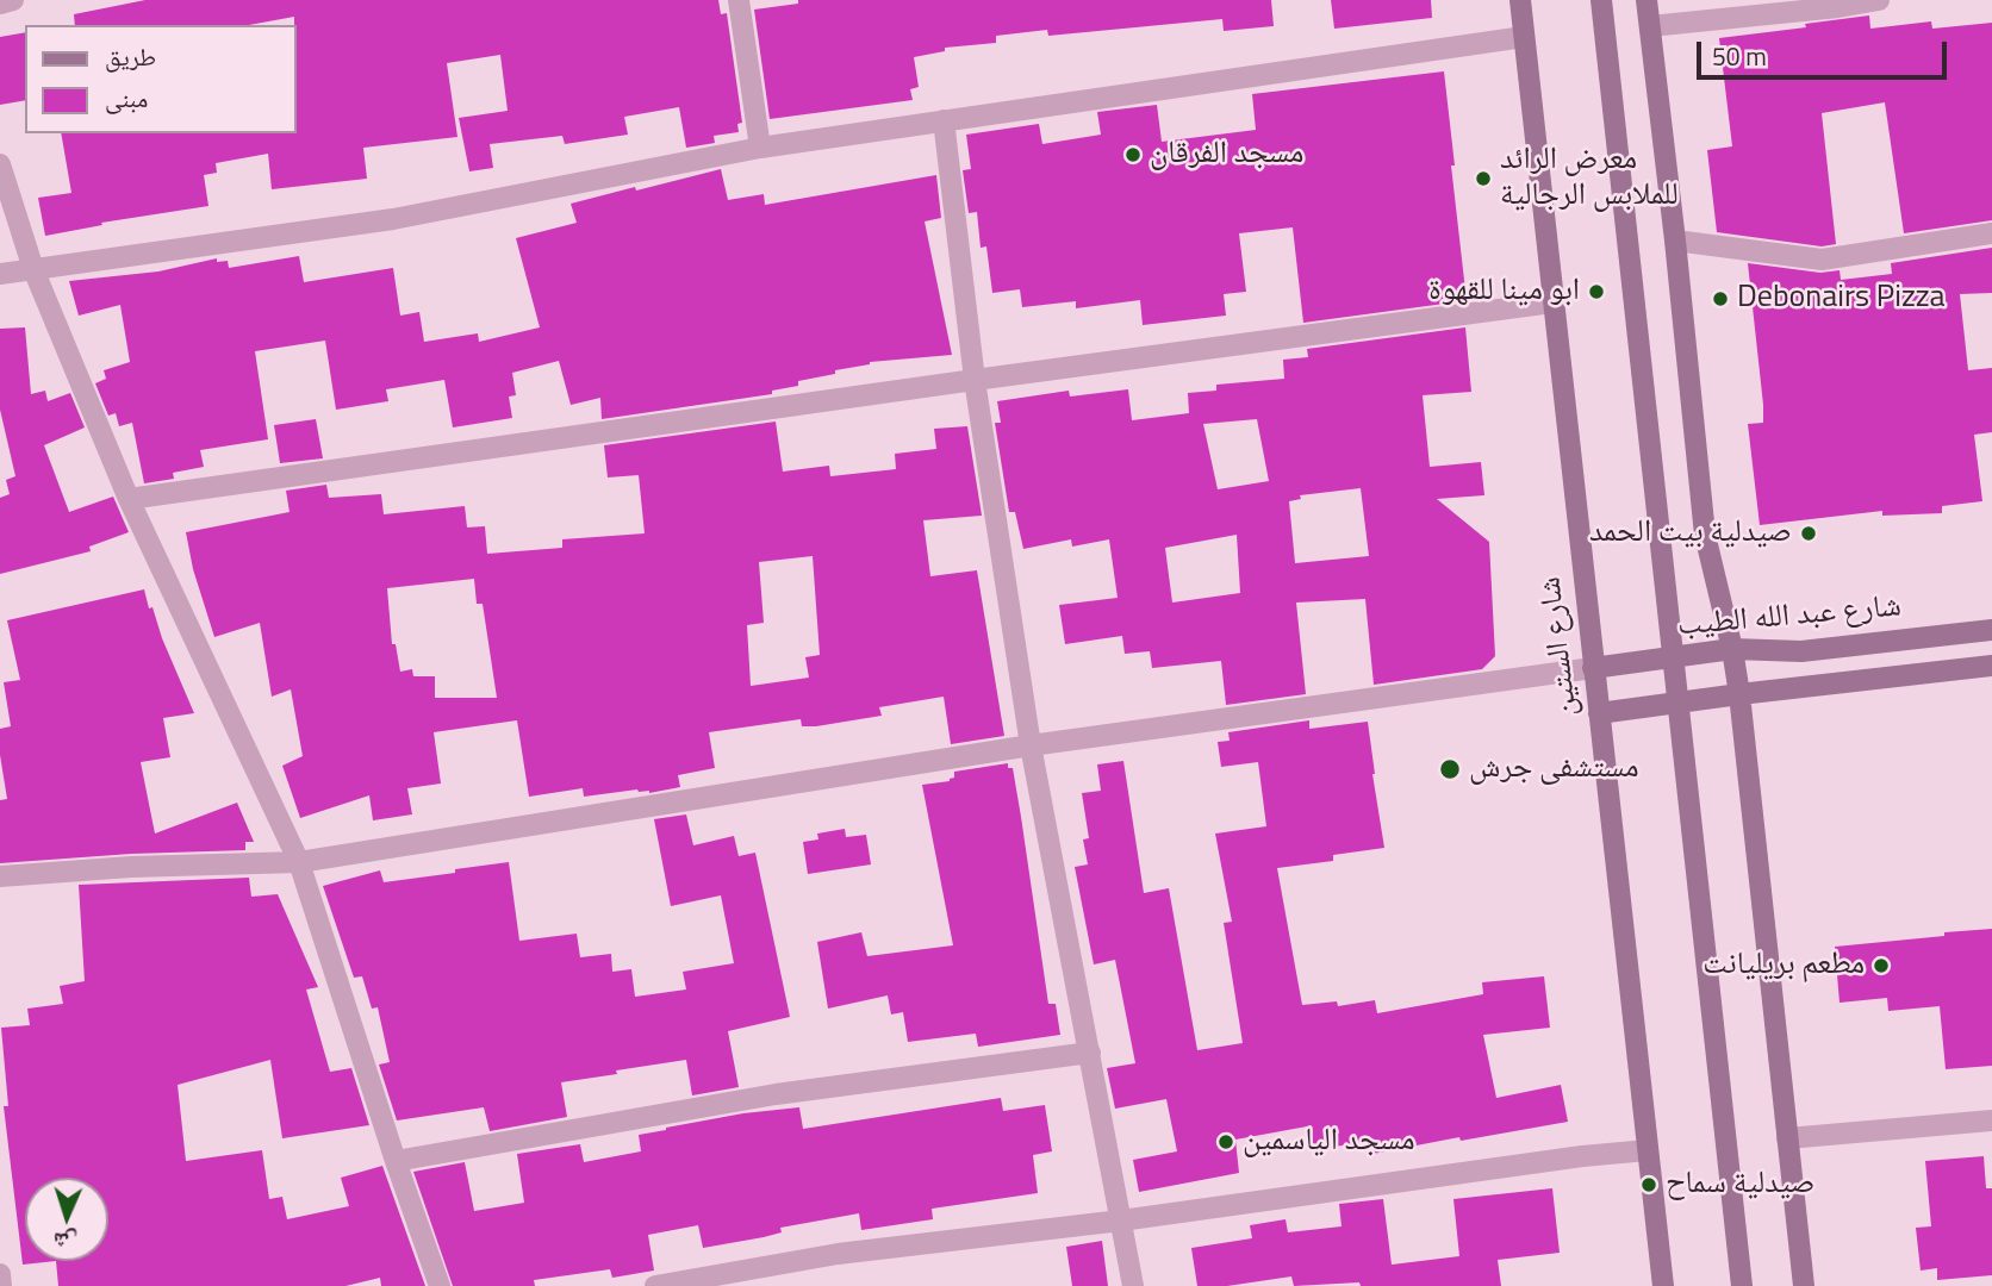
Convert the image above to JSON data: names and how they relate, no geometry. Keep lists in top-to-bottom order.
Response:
{
  "streets": {
    "main road": ["شارع عبد الله الطيب", "شارع الستين"]
  },
  "crossings": [
    ["شارع عبد الله الطيب", "شارع الستين"]
  ],
  "places": [
    "مسجد الفرقان",
    "معرض الرائد للملابس الرجالية",
    "ابو مينا للقهوة",
    "Debonairs Pizza",
    "صيدلية بيت الحمد",
    "مستشفى جرش",
    "مطعم بريليانت",
    "مسجد الياسمين",
    "صيدلية سماح"
  ],
  "legend": ["طريق", "مبنى"],
  "scale_bar": "50 m",
  "north": "bottom"
}
